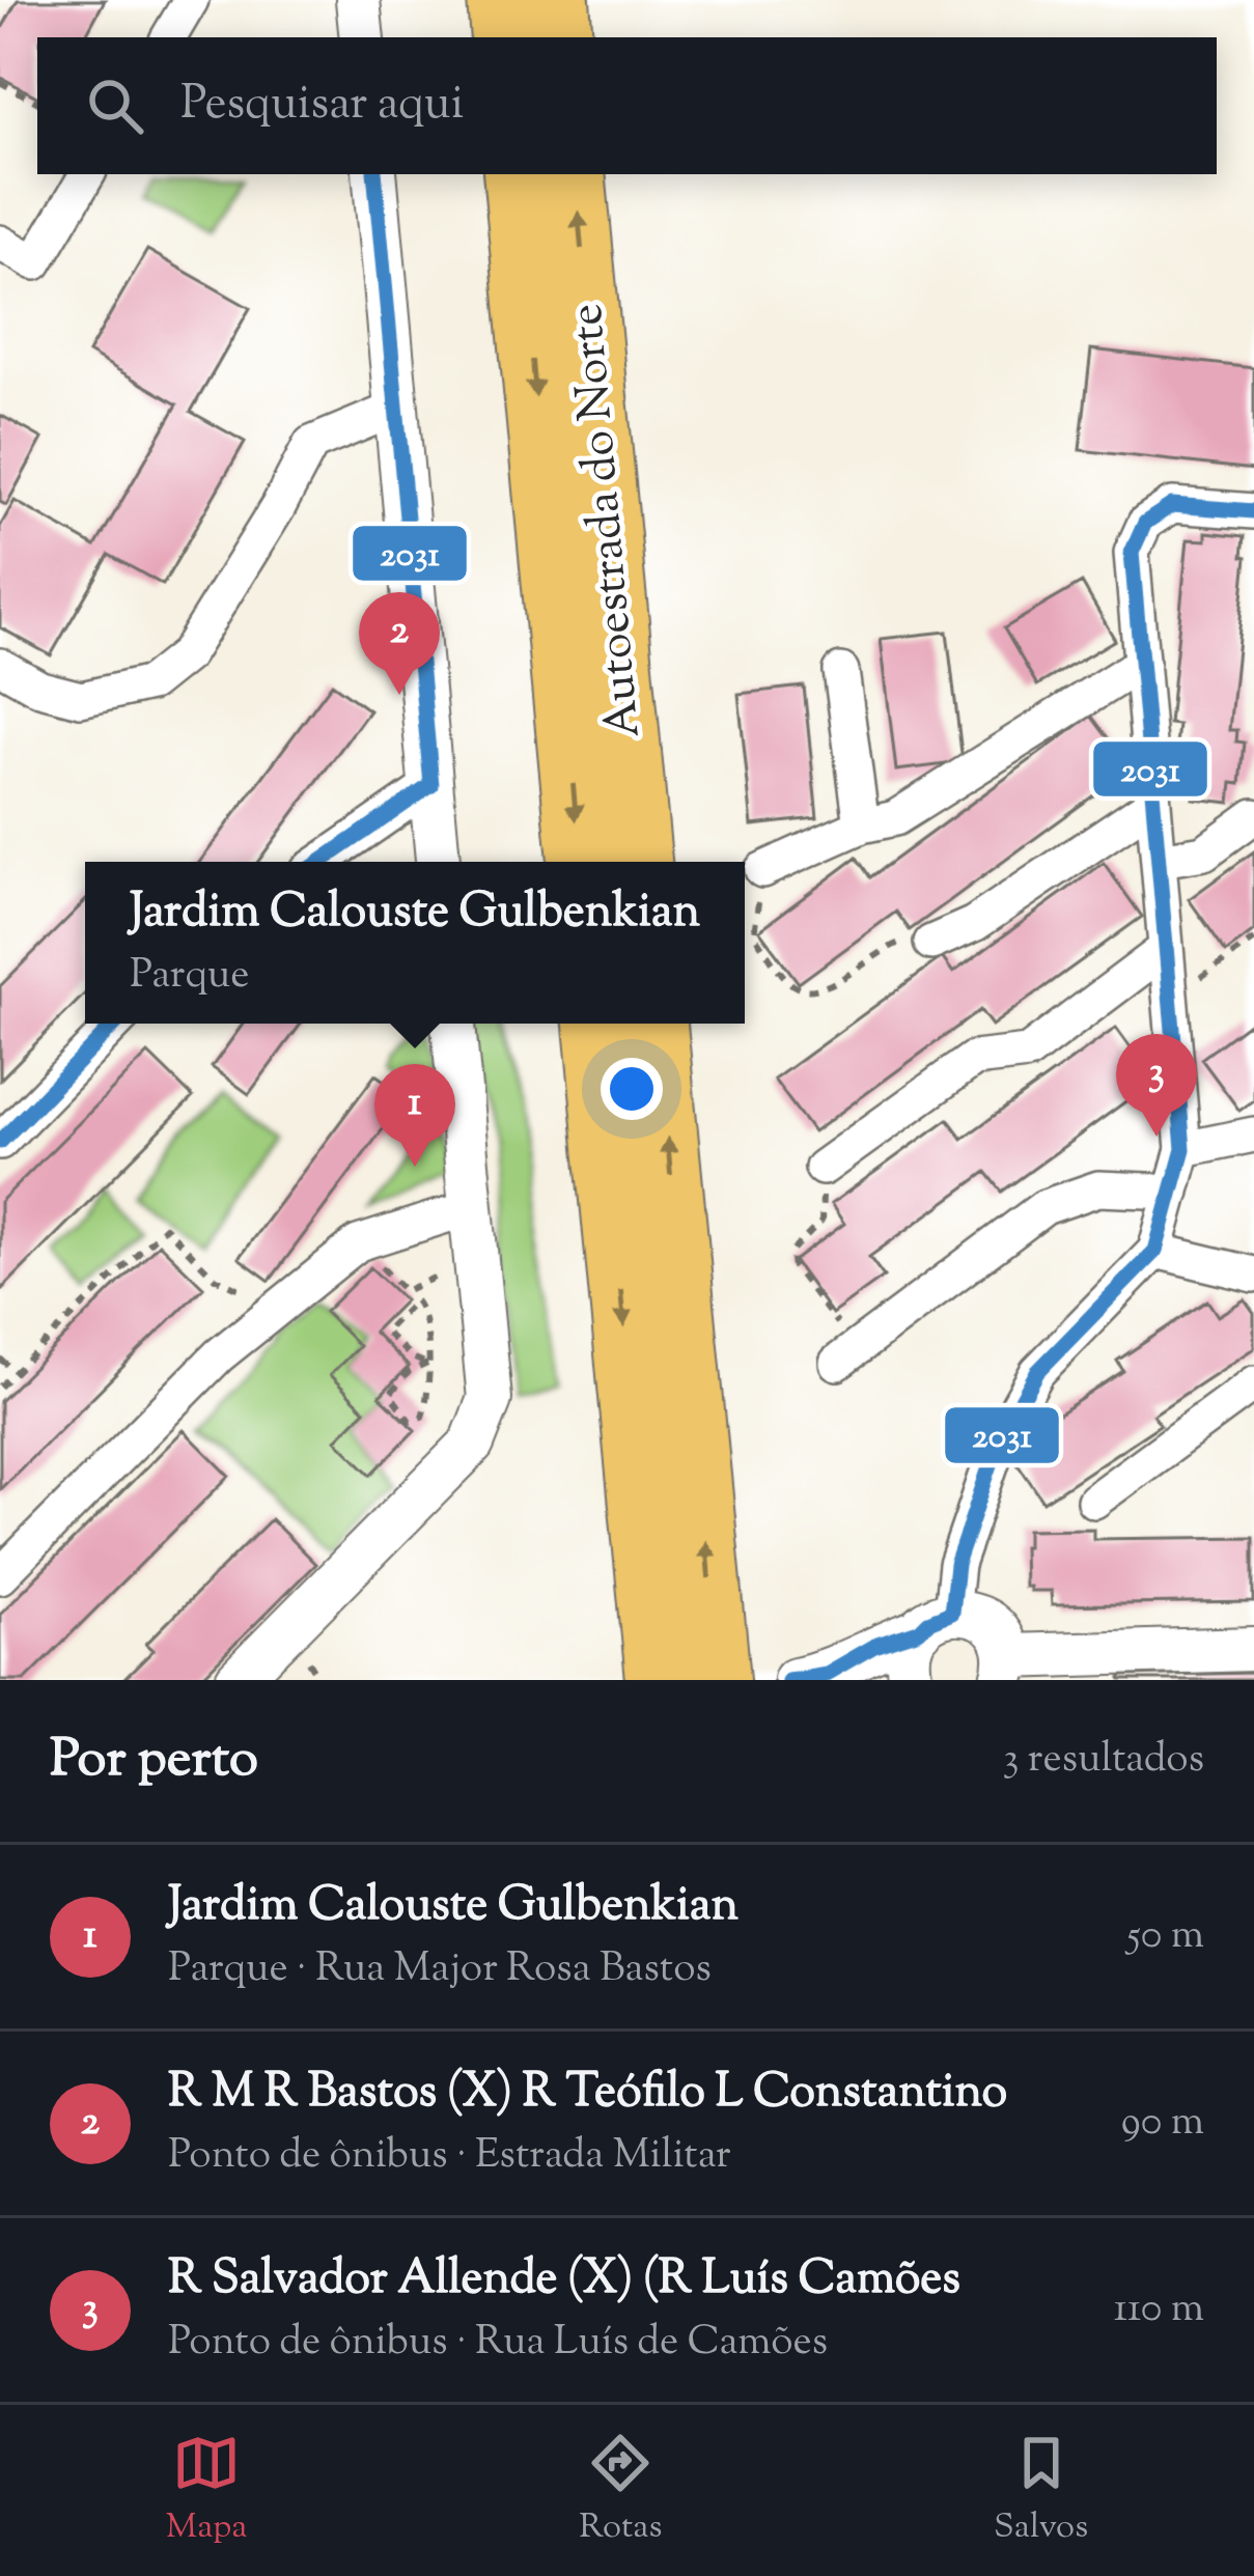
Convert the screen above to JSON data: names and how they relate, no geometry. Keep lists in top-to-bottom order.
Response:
{
  "streets": {
    "highway": ["Autoestrada do Norte"]
  },
  "lines": ["transit line 2031"],
  "page": {
    "search": "Pesquisar aqui",
    "pins": ["2", "3", "1"],
    "popup": ["Jardim Calouste Gulbenkian", "Parque"],
    "heading": ["Por perto", "3 resultados"],
    "list": [
      {
        "mark": "1",
        "name": "Jardim Calouste Gulbenkian",
        "note": "Parque · Rua Major Rosa Bastos",
        "value": "50 m"
      },
      {
        "mark": "2",
        "name": "R M R Bastos (X) R Teófilo L Constantino",
        "note": "Ponto de ônibus · Estrada Militar",
        "value": "90 m"
      },
      {
        "mark": "3",
        "name": "R Salvador Allende (X) (R Luís Camões",
        "note": "Ponto de ônibus · Rua Luís de Camões",
        "value": "110 m"
      }
    ],
    "nav": ["Mapa", "Rotas", "Salvos"]
  }
}
